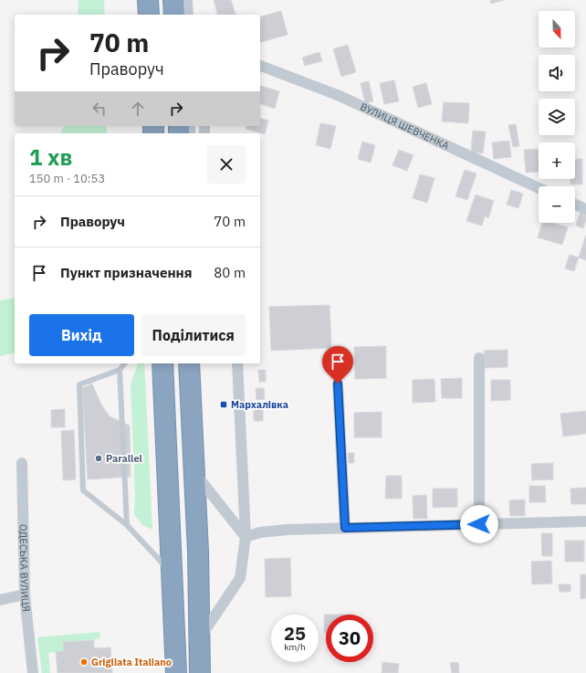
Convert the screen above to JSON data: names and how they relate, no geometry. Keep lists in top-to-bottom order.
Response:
{
  "streets": {
    "street": ["ВУЛИЦЯ ШЕВЧЕНКА", "ОДЕСЬКА ВУЛИЦЯ"]
  },
  "places": {
    "transit": ["Мархалівка"],
    "other": ["Parallel", "Grigliata Italiano"]
  },
  "north": "bottom",
  "page": {
    "map_buttons": ["+", "−"],
    "turn": ["70 m", "Праворуч"],
    "heading": ["1 хв", "150 m · 10:53"],
    "list": [
      {
        "name": "Праворуч",
        "value": "70 m"
      },
      {
        "name": "Пункт призначення",
        "value": "80 m"
      }
    ],
    "buttons": ["Вихід", "Поділитися"],
    "speed": "25 km/h",
    "limit": "30"
  }
}
